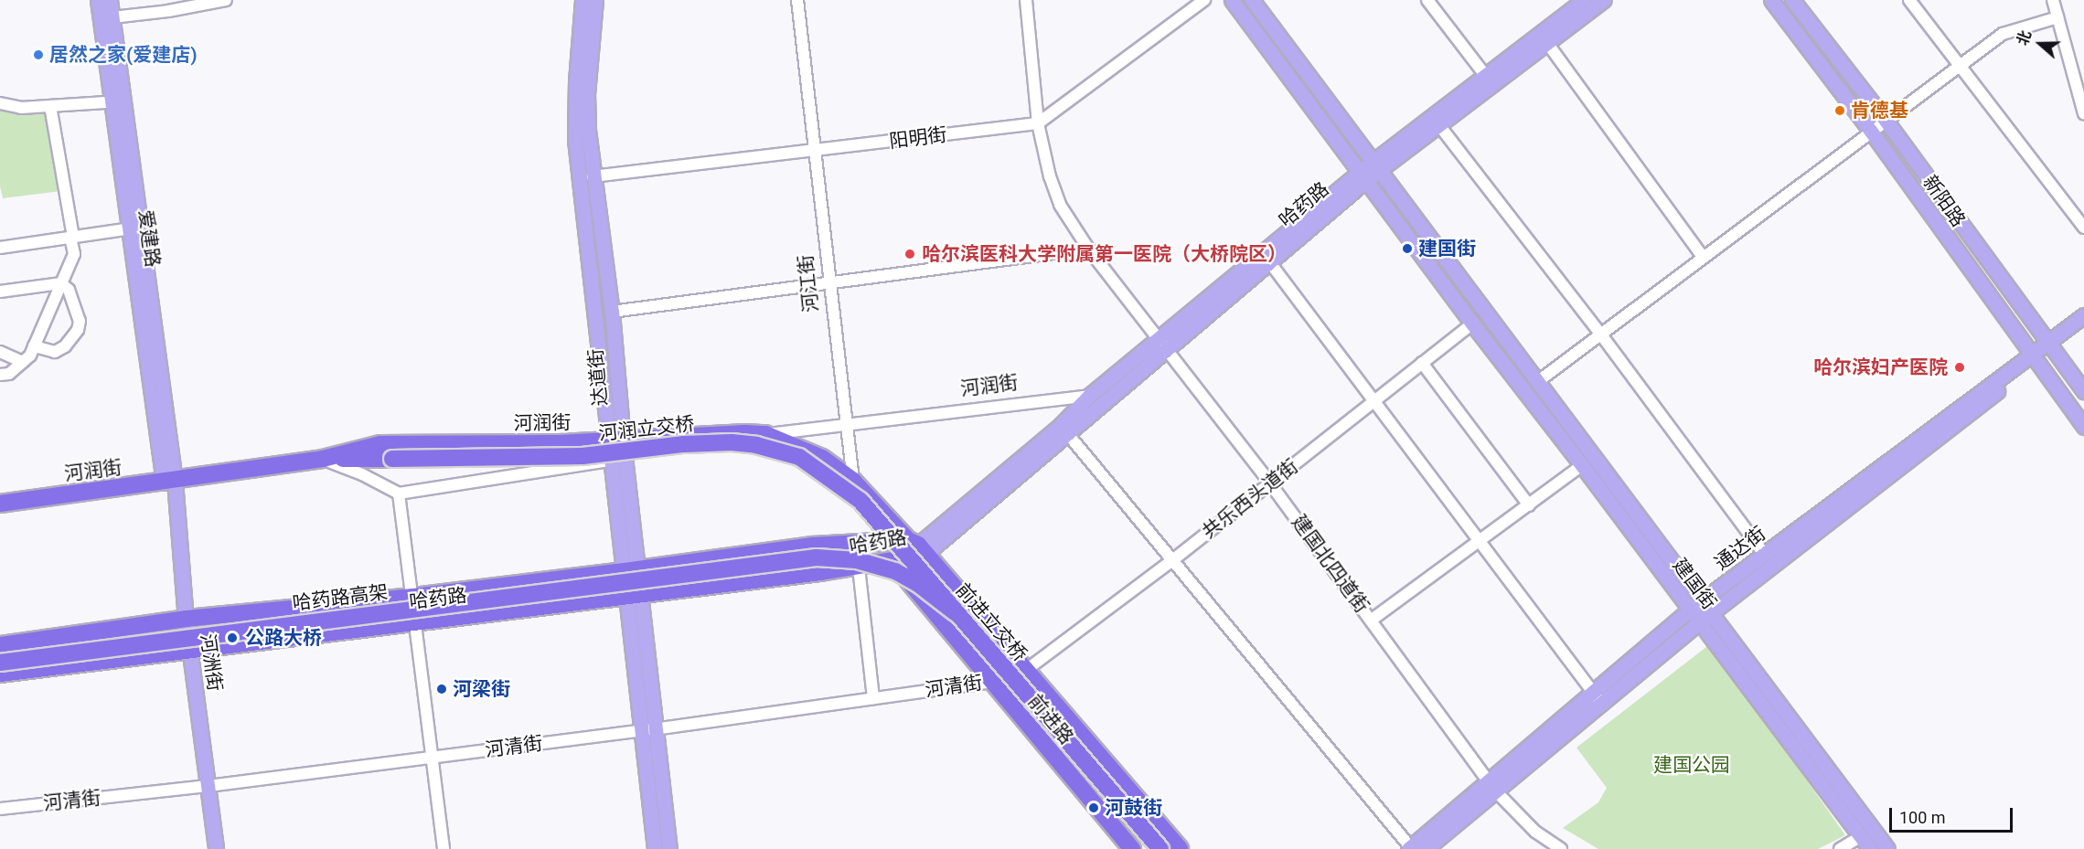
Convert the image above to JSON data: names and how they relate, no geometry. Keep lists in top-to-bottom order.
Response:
{
  "streets": {
    "highway": [
      "哈药路",
      "河润街",
      "河润立交桥",
      "哈药路高架",
      "前进立交桥",
      "前进路"
    ],
    "main road": [
      "新阳路",
      "爱建路",
      "达道街",
      "通达街",
      "建国街",
      "河洲街"
    ],
    "street": [
      "阳明街",
      "河江街",
      "共乐西头道街",
      "建国北四道街",
      "河清街"
    ]
  },
  "crossings": [
    ["阳明街", "河江街"],
    ["阳明街", "达道街"],
    ["阳明街", "建国北四道街"],
    ["新阳路", "通达街"],
    ["哈药路", "达道街"],
    ["哈药路", "河润街"],
    ["哈药路", "建国北四道街"],
    ["哈药路", "建国街"],
    ["哈药路", "河洲街"],
    ["哈药路", "前进路"],
    ["爱建路", "河润街"],
    ["爱建路", "河洲街"],
    ["河江街", "河润街"],
    ["达道街", "河润街"],
    ["达道街", "河清街"],
    ["河润街", "河润立交桥"],
    ["河润街", "前进立交桥"],
    ["河润街", "河洲街"],
    ["河润立交桥", "前进立交桥"],
    ["共乐西头道街", "建国北四道街"],
    ["共乐西头道街", "建国街"],
    ["共乐西头道街", "河清街"],
    ["共乐西头道街", "前进路"],
    ["通达街", "建国北四道街"],
    ["通达街", "建国街"],
    ["哈药路高架", "前进立交桥"],
    ["河洲街", "河清街"],
    ["河清街", "前进路"]
  ],
  "parks": ["建国公园"],
  "places": [
    "居然之家(爱建店)",
    "肯德基",
    "建国街",
    "哈尔滨医科大学附属第一医院（大桥院区）",
    "哈尔滨妇产医院",
    "公路大桥",
    "河梁街",
    "河鼓街"
  ],
  "scale_bar": "100 m",
  "north": "left"
}
